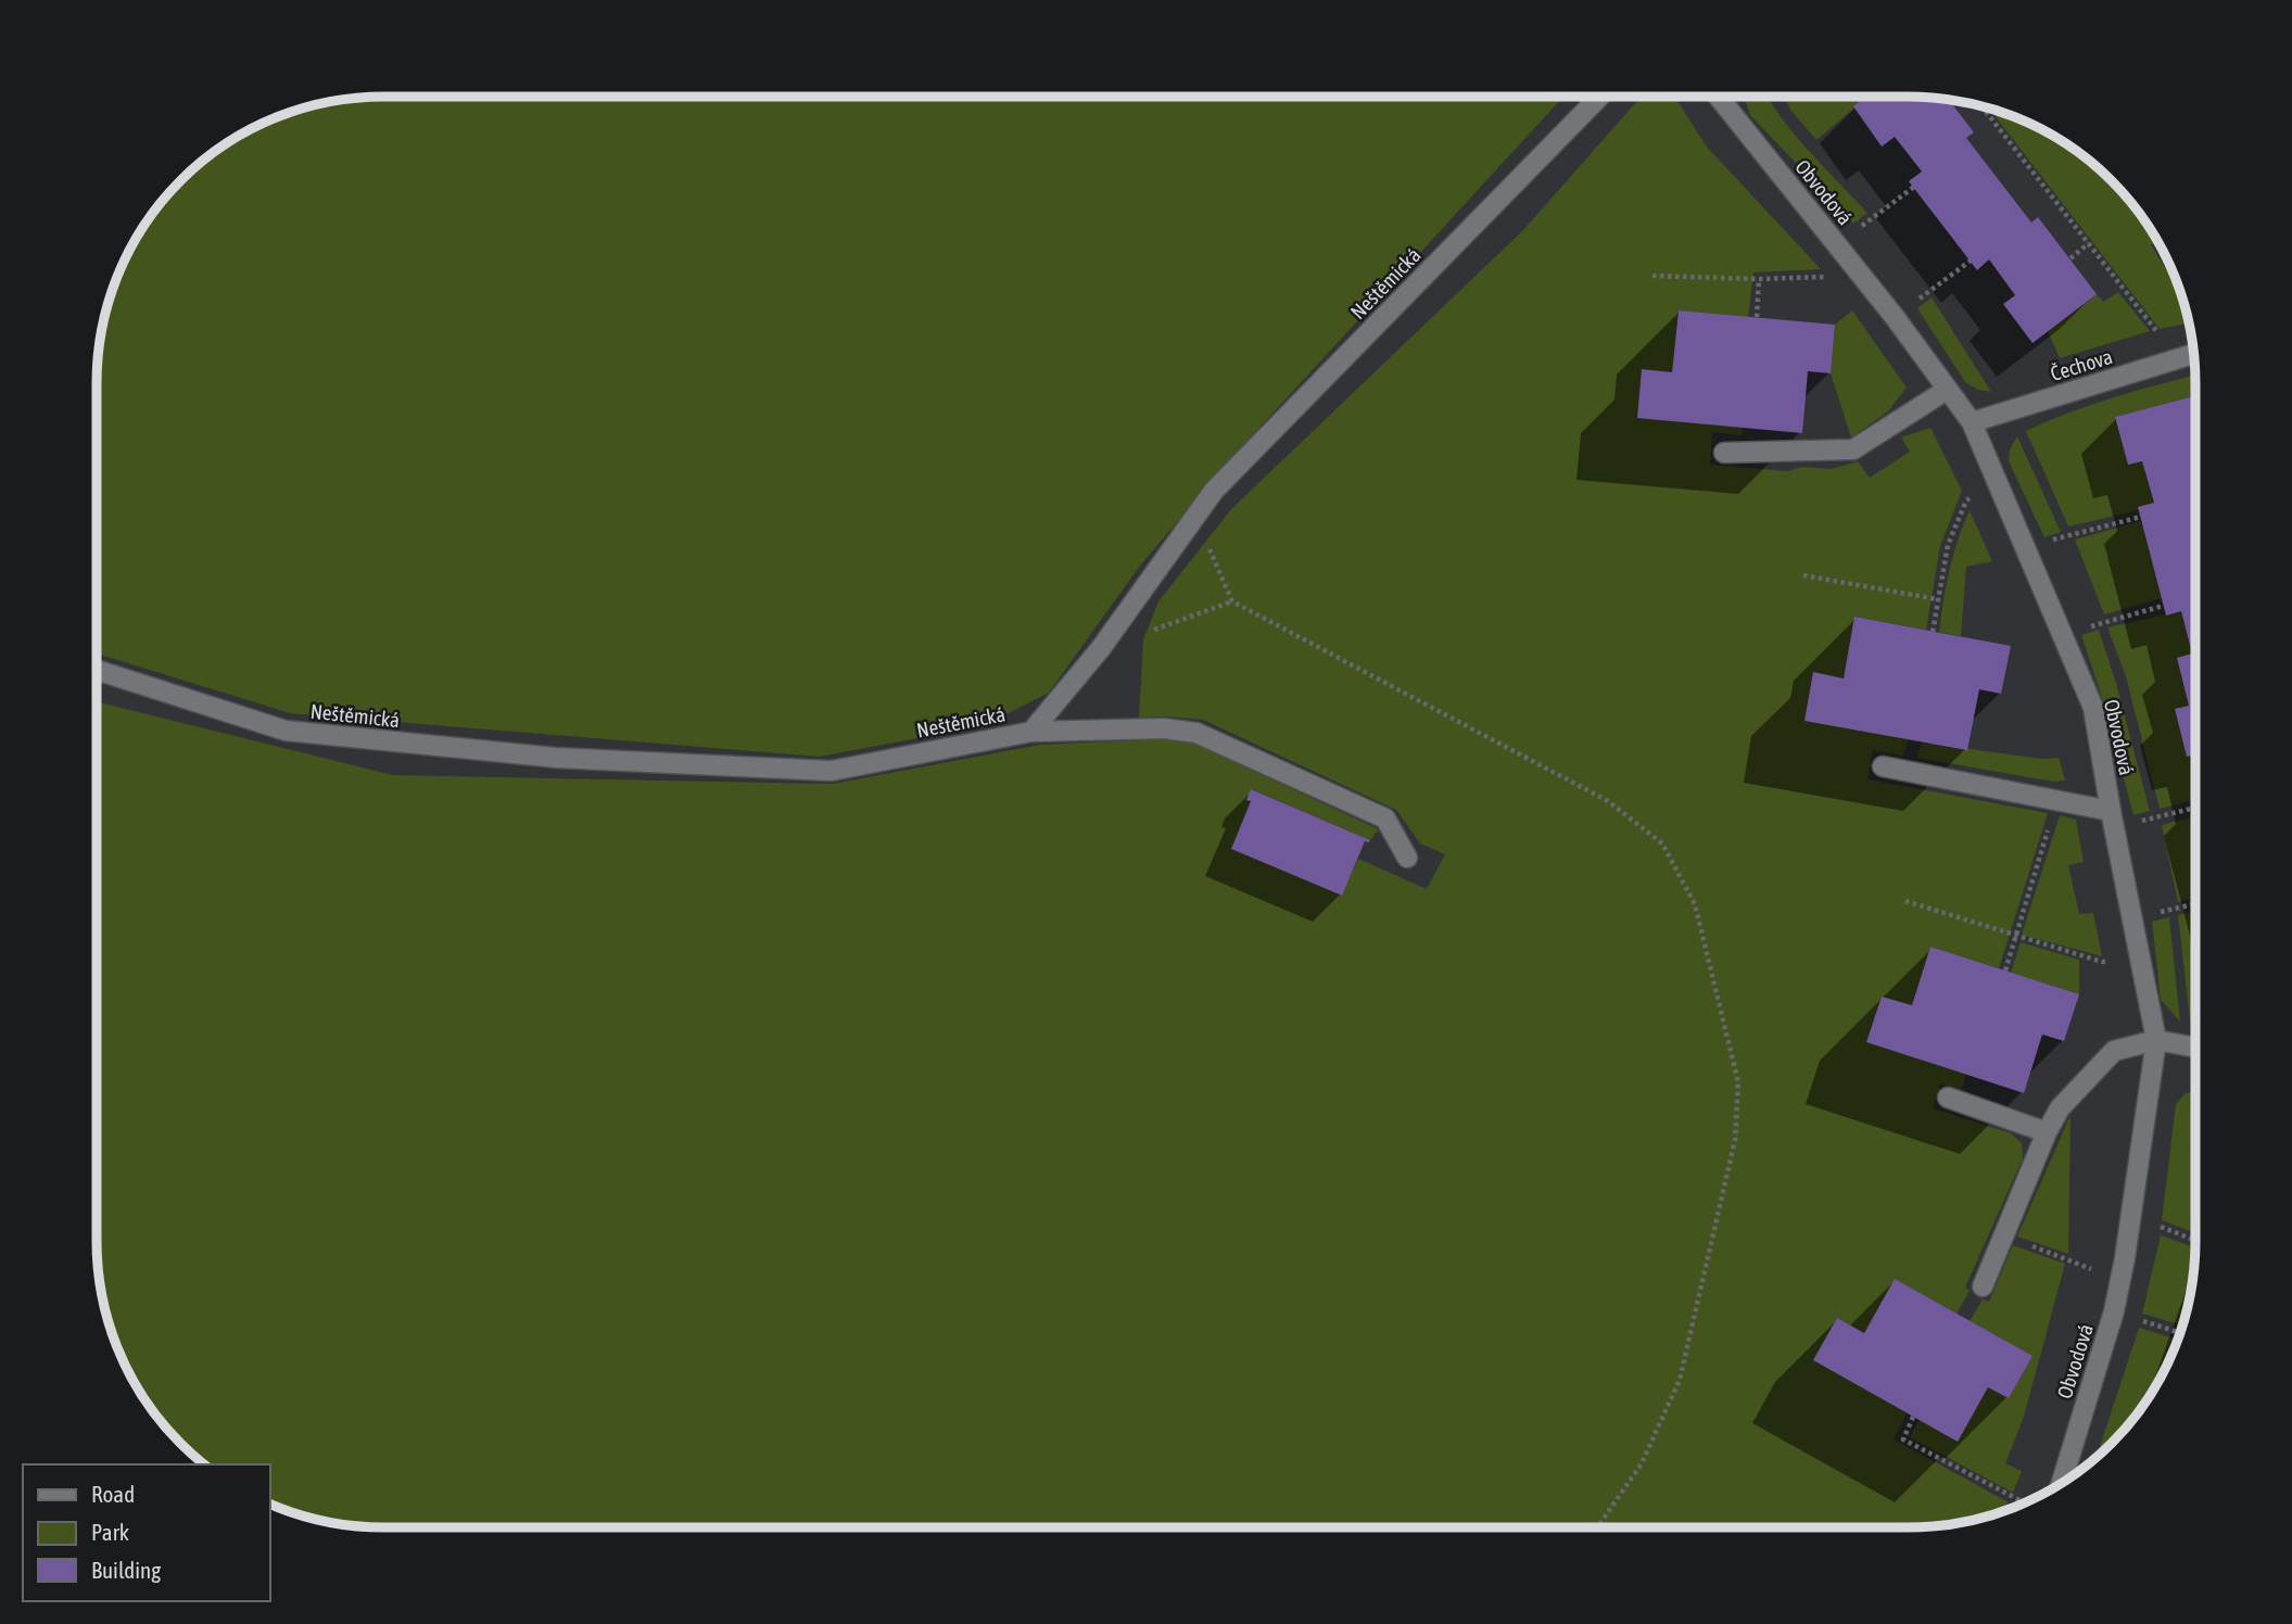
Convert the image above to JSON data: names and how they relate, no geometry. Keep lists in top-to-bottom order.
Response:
{
  "streets": {
    "street": ["Obvodová", "Neštěmická", "Čechova"]
  },
  "crossings": [
    ["Obvodová", "Čechova"]
  ],
  "legend": ["Road", "Park", "Building"]
}
